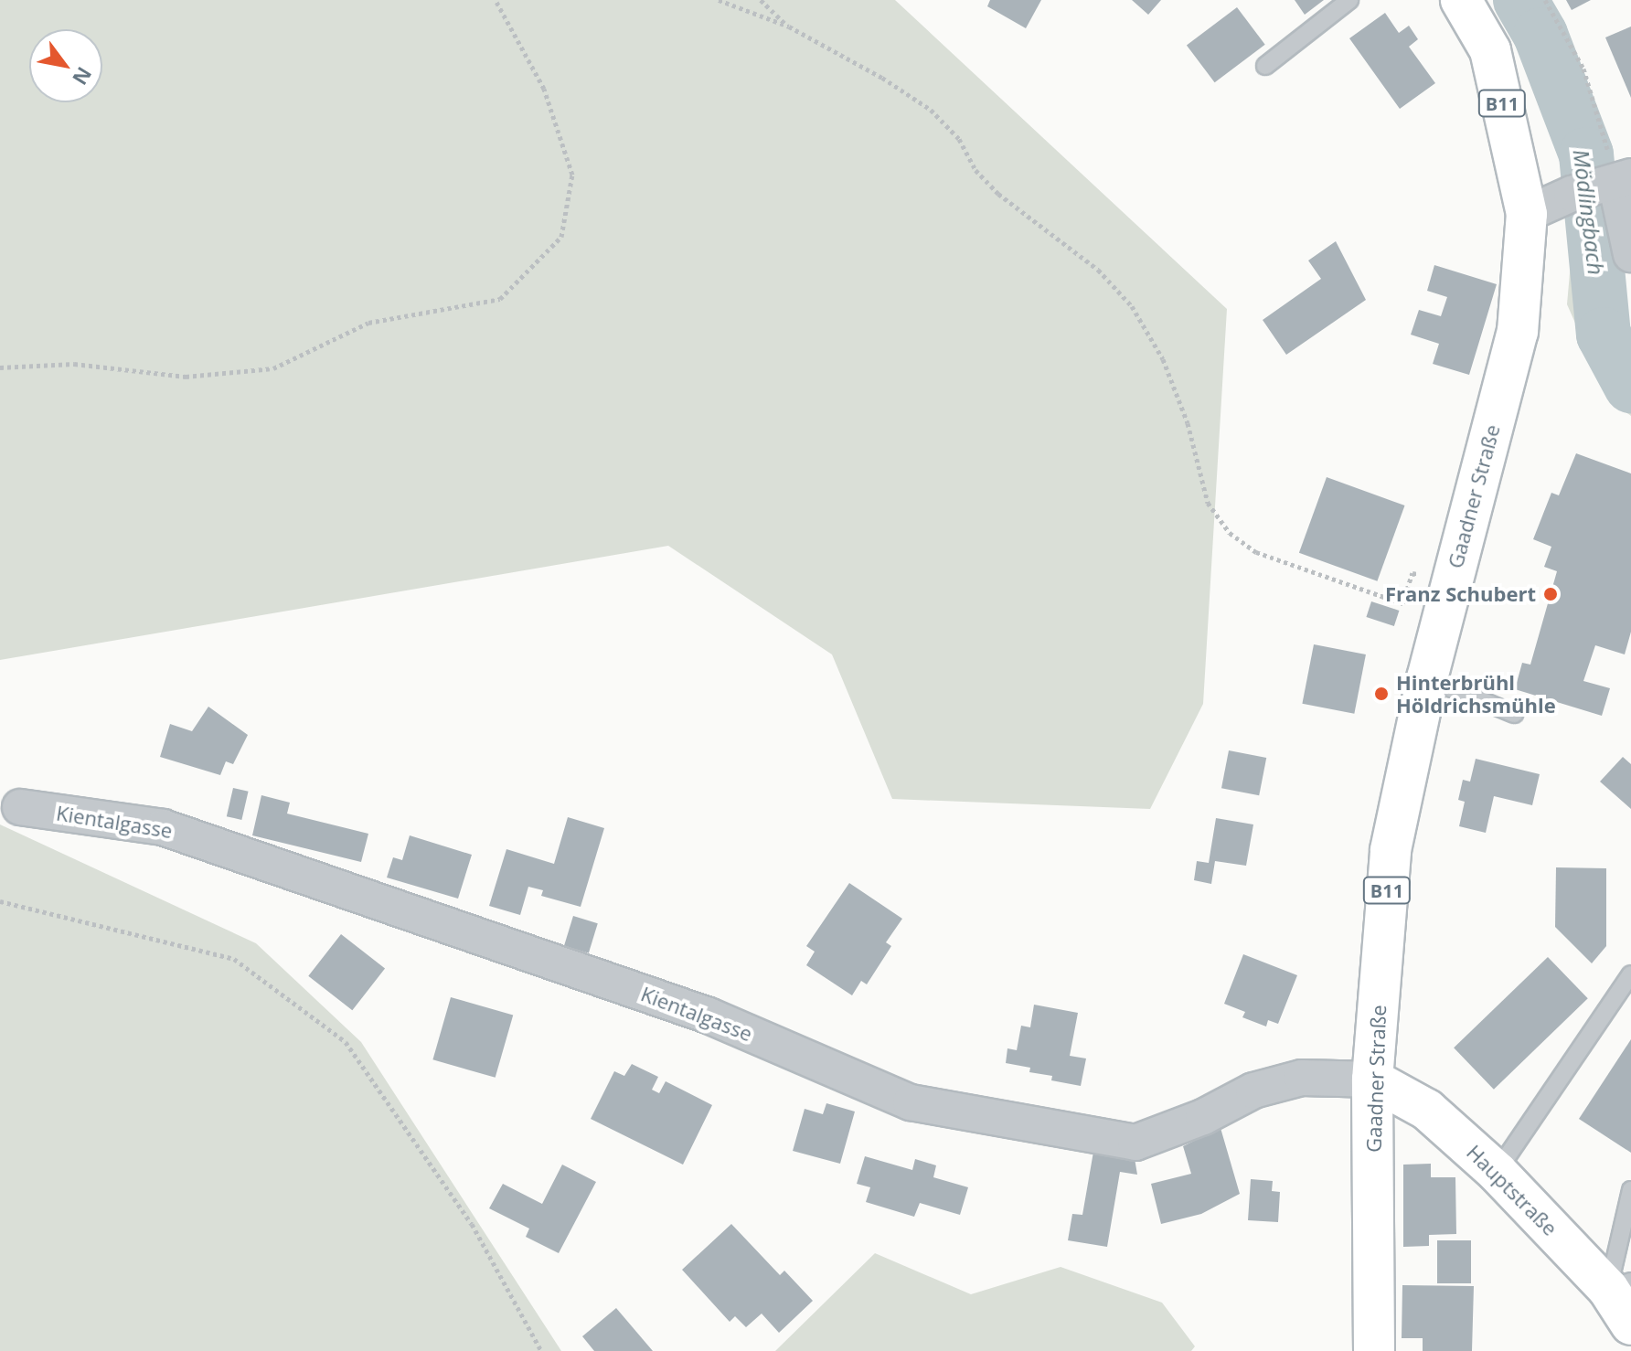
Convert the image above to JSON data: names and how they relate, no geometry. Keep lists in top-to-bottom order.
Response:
{
  "streets": {
    "main road": ["B11", "Gaadner Straße", "Hauptstraße"],
    "street": ["Kientalgasse"]
  },
  "crossings": [
    ["Gaadner Straße", "Kientalgasse"],
    ["Gaadner Straße", "Hauptstraße"],
    ["Kientalgasse", "Hauptstraße"]
  ],
  "water": ["Mödlingbach"],
  "places": ["Franz Schubert", "Hinterbrühl Höldrichsmühle"],
  "north": "bottom right"
}
